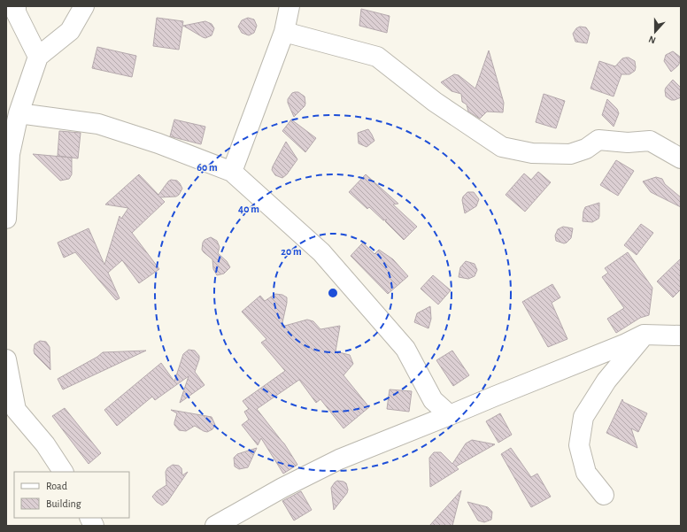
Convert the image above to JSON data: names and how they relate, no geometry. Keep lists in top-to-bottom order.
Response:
{
  "legend": ["Road", "Building"],
  "north": "bottom",
  "rings": ["60 m", "40 m", "20 m"]
}
